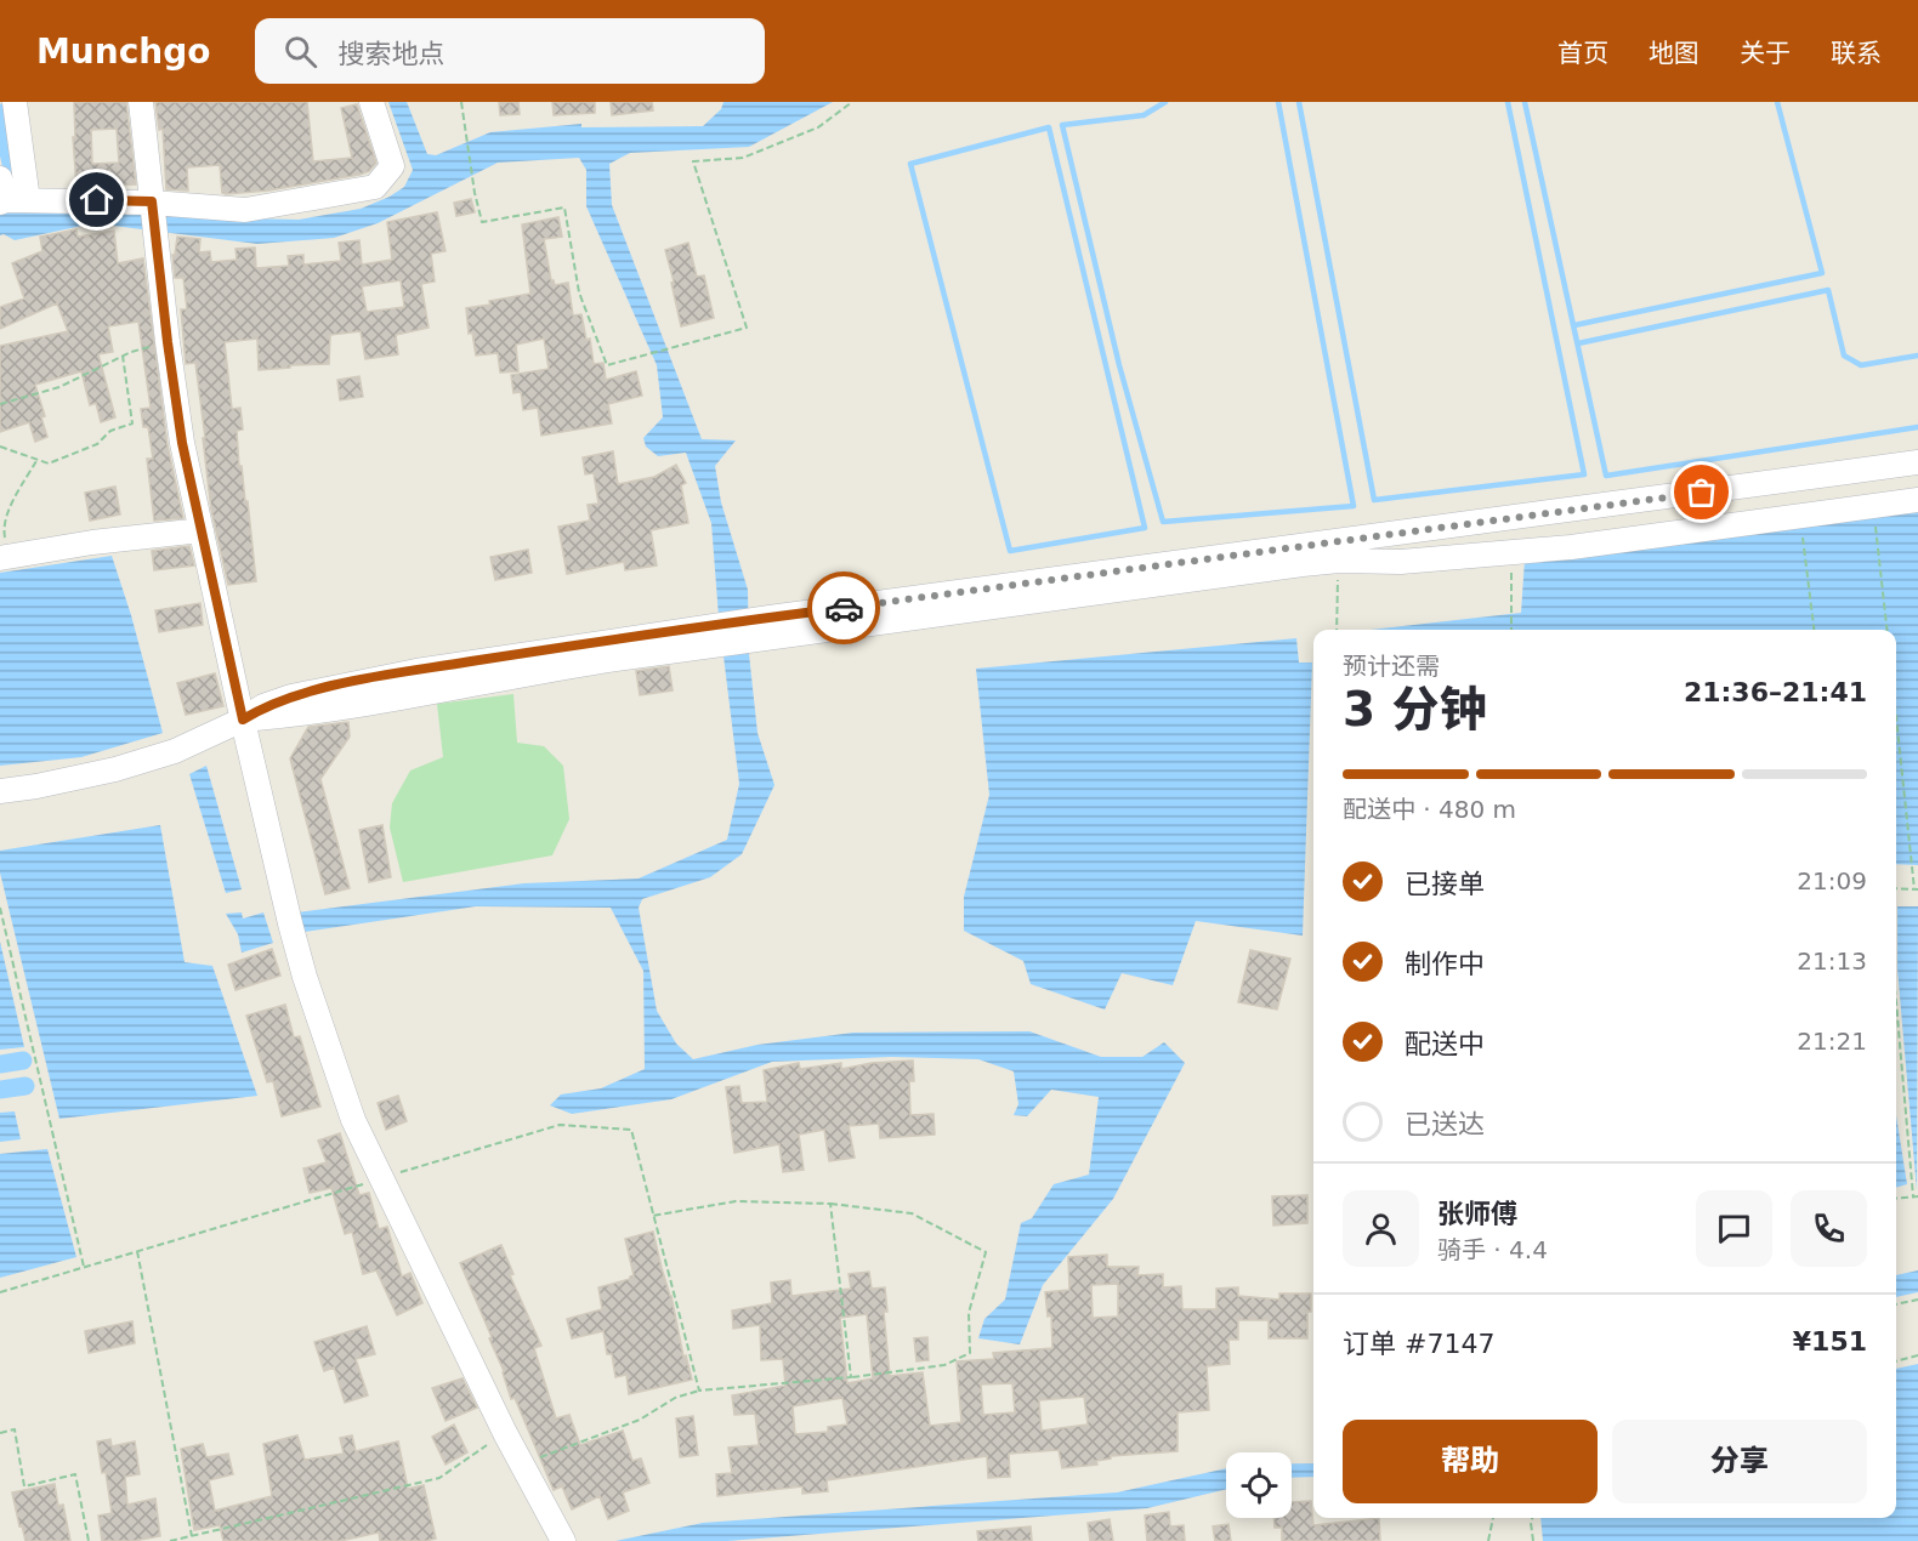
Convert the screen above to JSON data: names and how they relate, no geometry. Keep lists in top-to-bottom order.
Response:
{
  "page": {
    "header": "Munchgo",
    "search": "搜索地点",
    "nav": [
      "首页",
      "地图",
      "关于",
      "联系"
    ],
    "heading": ["3 分钟", "预计还需", "21:36–21:41"],
    "panel": [
      "张师傅",
      "骑手 · 4.4",
      "订单 #7147",
      "¥151"
    ],
    "bar": "配送中 · 480 m",
    "list": [
      ["已接单", "21:09"],
      ["制作中", "21:13"],
      ["配送中", "21:21"],
      "已送达"
    ],
    "buttons": ["帮助", "分享"]
  }
}
